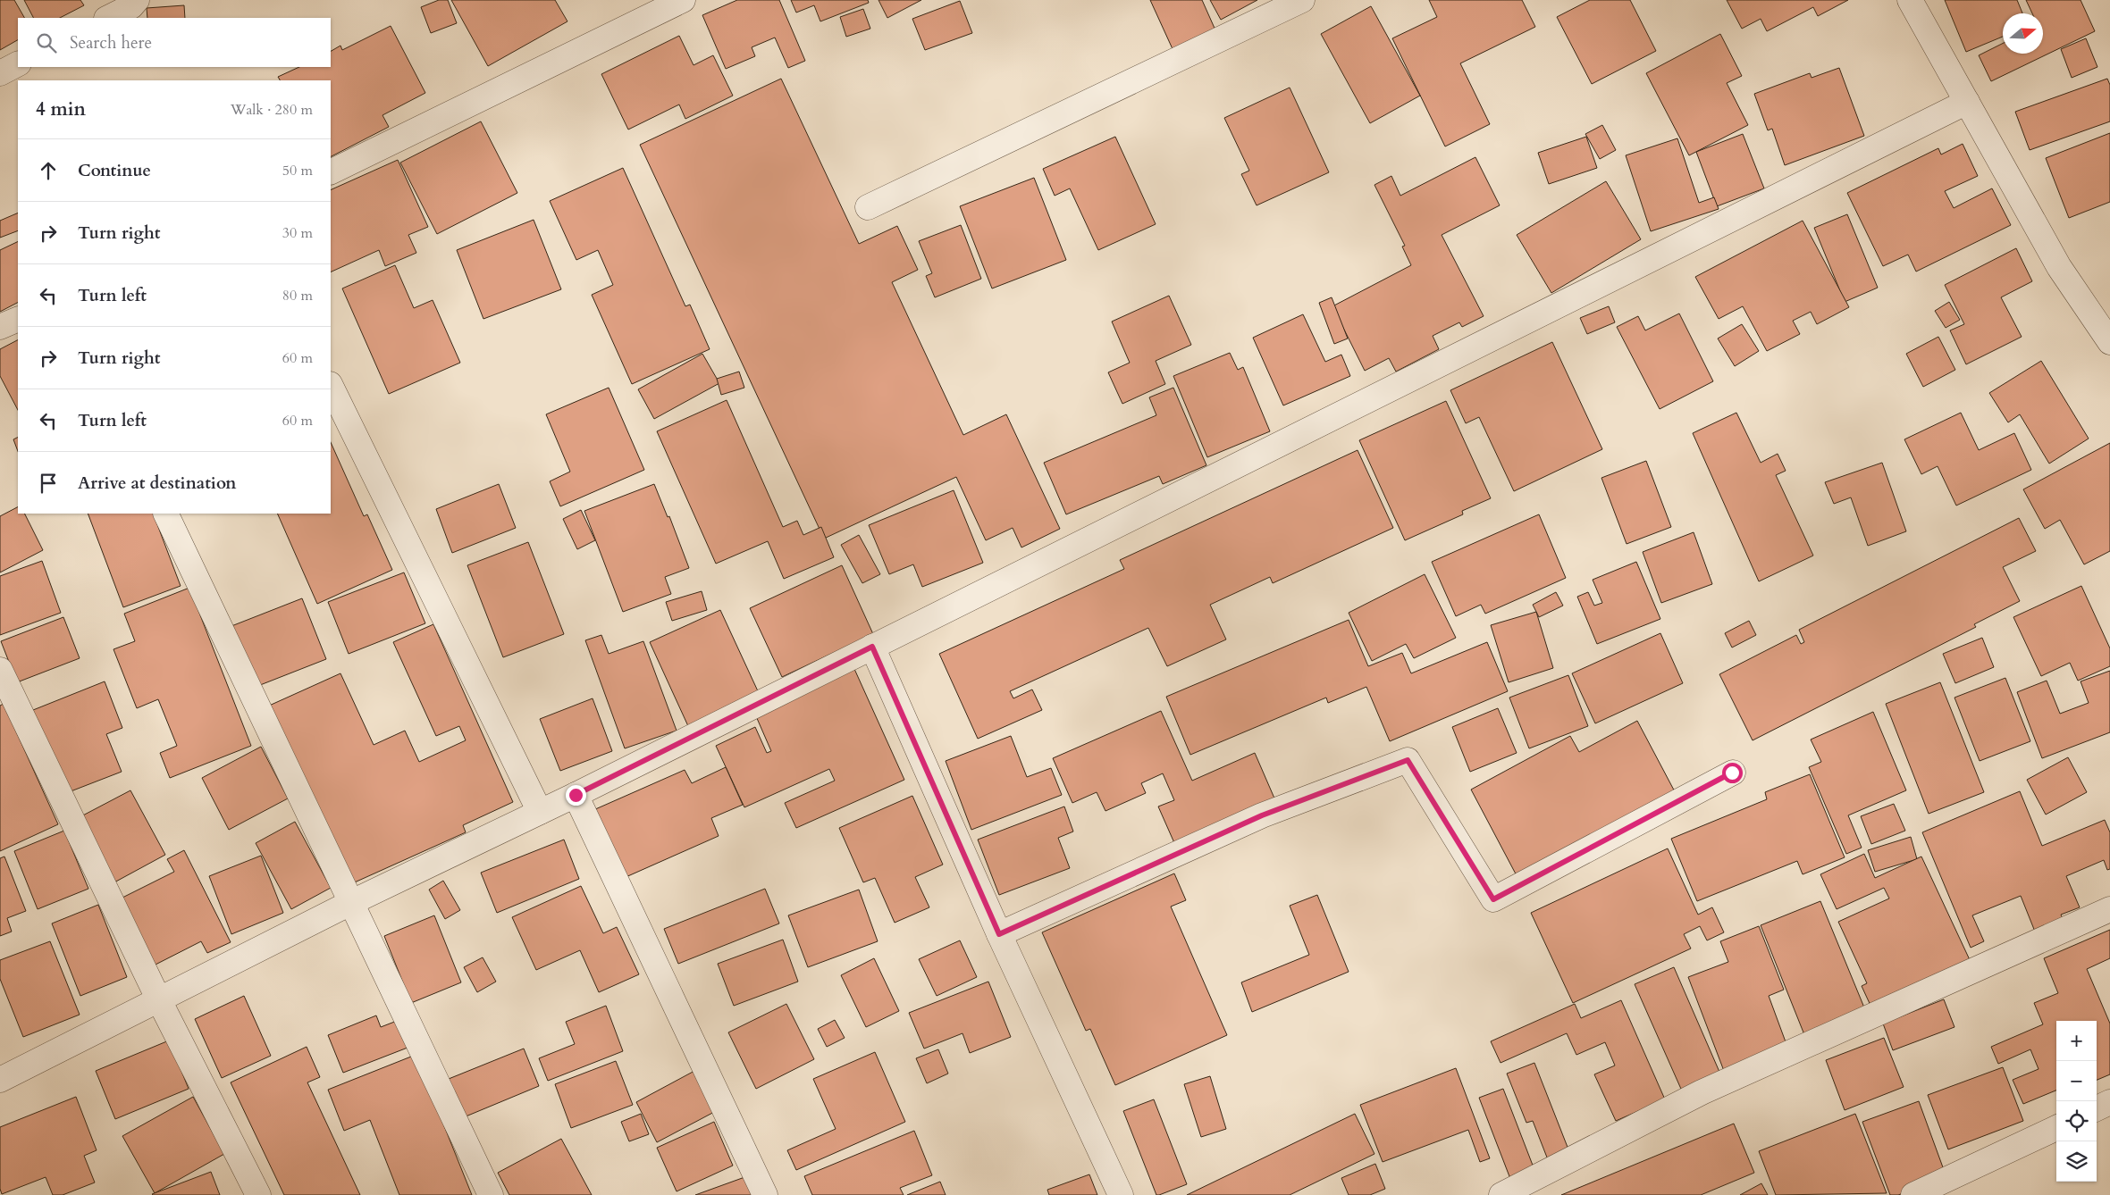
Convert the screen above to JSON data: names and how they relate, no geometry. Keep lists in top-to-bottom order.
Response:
{
  "north": "right",
  "page": {
    "search": "Search here",
    "heading": ["4 min", "Walk · 280 m"],
    "list": [
      ["Continue", "50 m"],
      ["Turn right", "30 m"],
      ["Turn left", "80 m"],
      ["Turn right", "60 m"],
      ["Turn left", "60 m"],
      "Arrive at destination"
    ],
    "map_buttons": ["+", "−"]
  }
}
